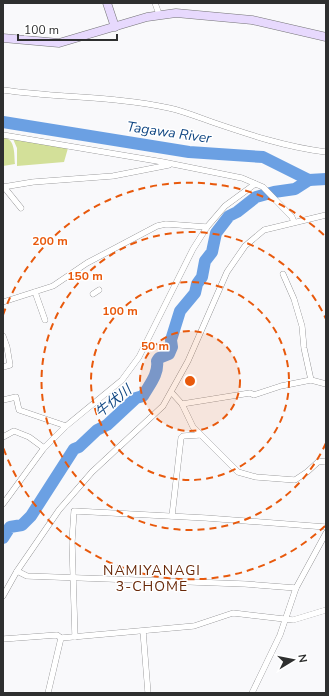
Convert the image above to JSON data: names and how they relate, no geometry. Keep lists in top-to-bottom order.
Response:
{
  "districts": ["NAMIYANAGI 3-CHOME"],
  "water": ["Tagawa River", "牛伏川"],
  "scale_bar": "100 m",
  "north": "right",
  "rings": [
    "200 m",
    "150 m",
    "100 m",
    "50 m"
  ]
}
